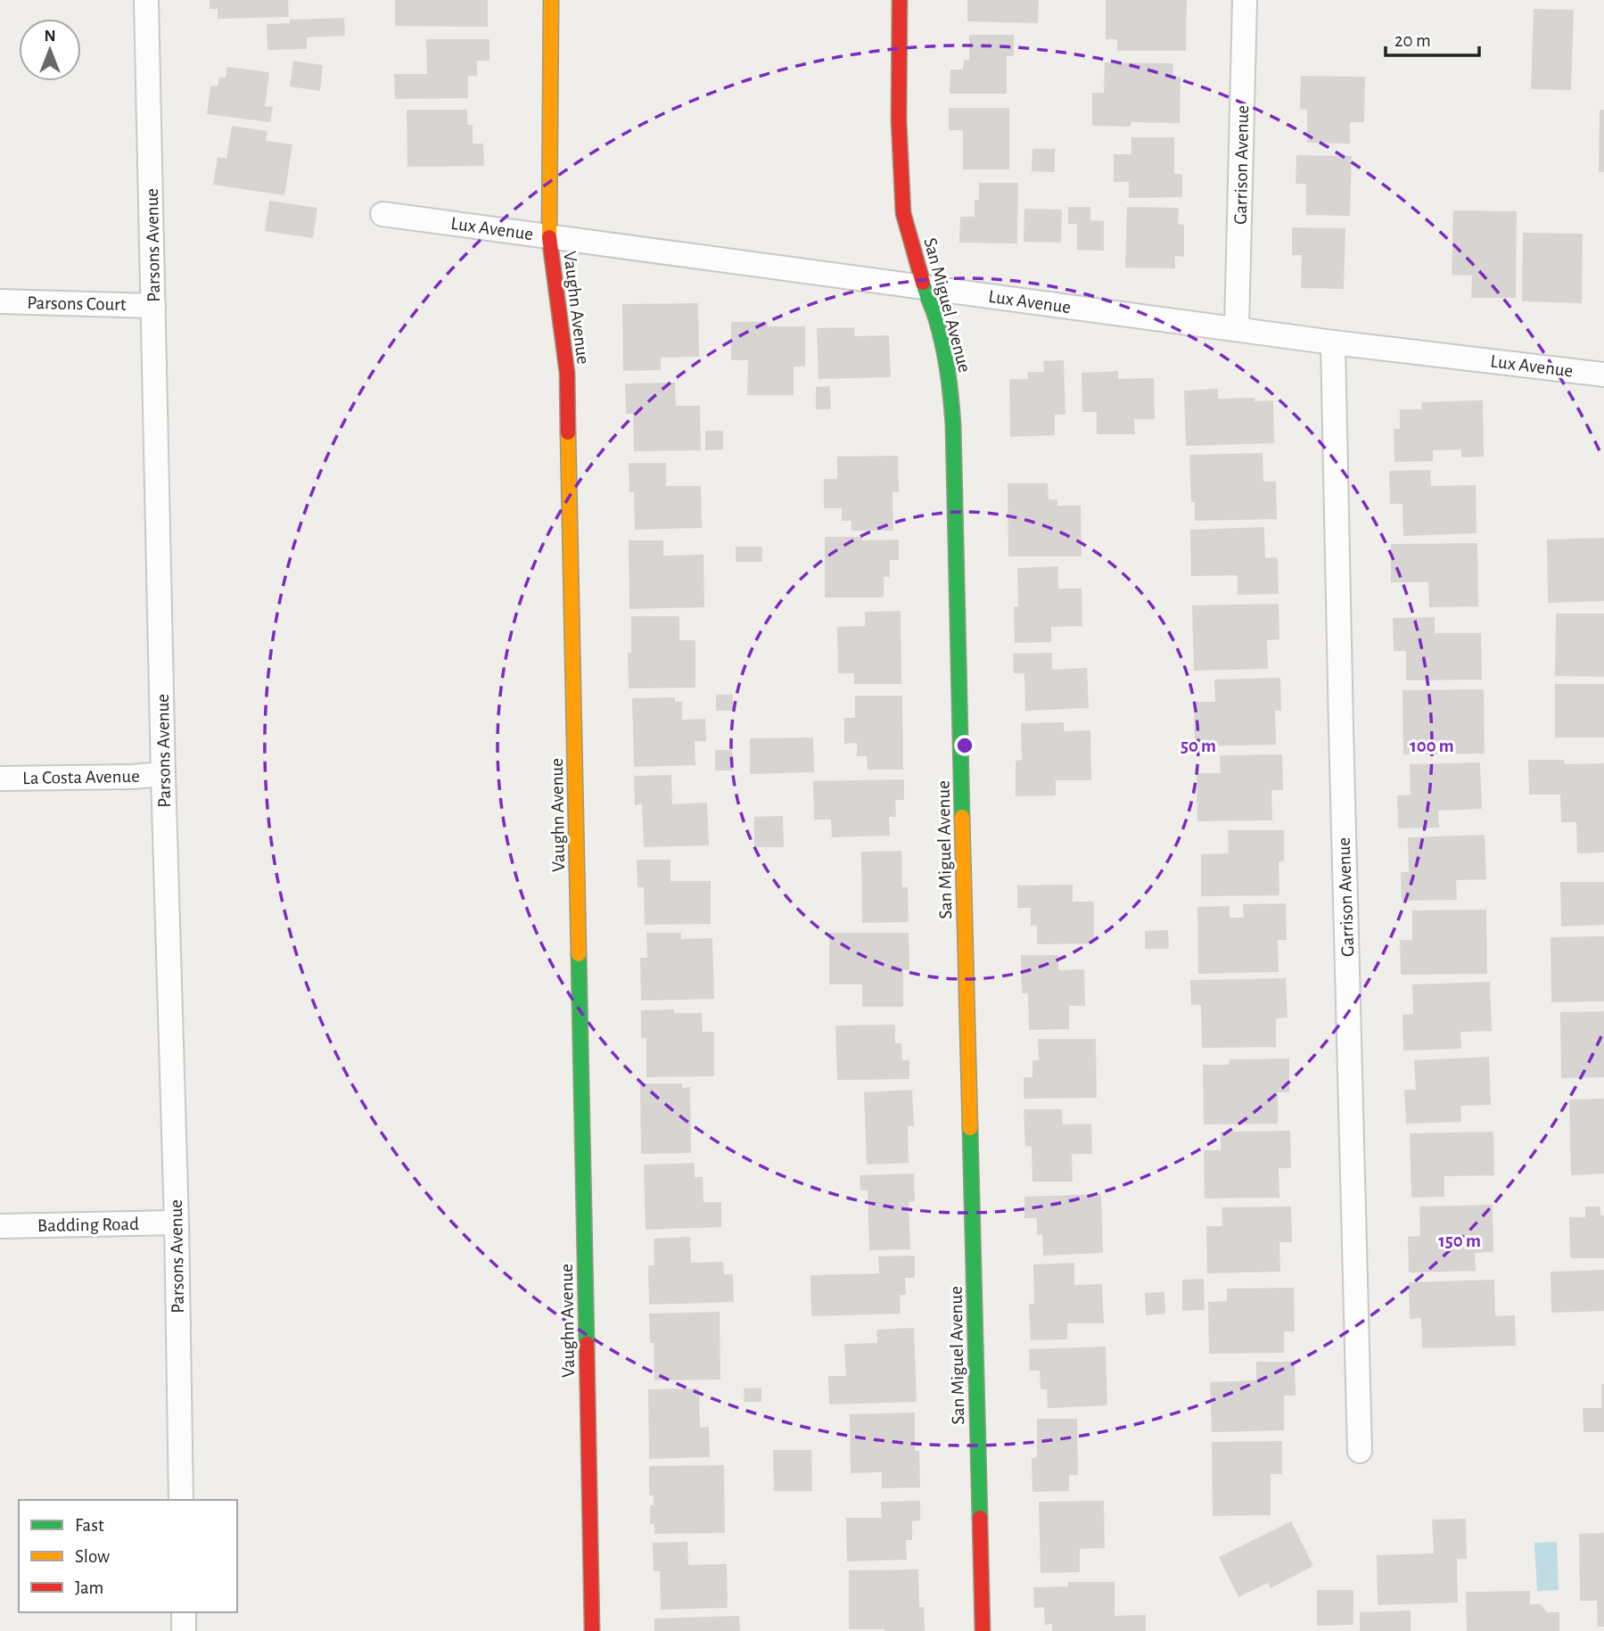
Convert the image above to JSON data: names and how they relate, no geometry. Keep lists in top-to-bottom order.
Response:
{
  "streets": {
    "street": [
      "Garrison Avenue",
      "Lux Avenue",
      "Parsons Avenue",
      "Parsons Court",
      "San Miguel Avenue",
      "Vaughn Avenue",
      "La Costa Avenue",
      "Badding Road"
    ]
  },
  "crossings": [
    ["Garrison Avenue", "Lux Avenue"],
    ["Lux Avenue", "San Miguel Avenue"],
    ["Lux Avenue", "Vaughn Avenue"],
    ["Parsons Avenue", "Parsons Court"],
    ["Parsons Avenue", "La Costa Avenue"],
    ["Parsons Avenue", "Badding Road"]
  ],
  "legend": ["Fast", "Slow", "Jam"],
  "scale_bar": "20 m",
  "north": "top",
  "rings": ["50 m", "100 m", "150 m"]
}
